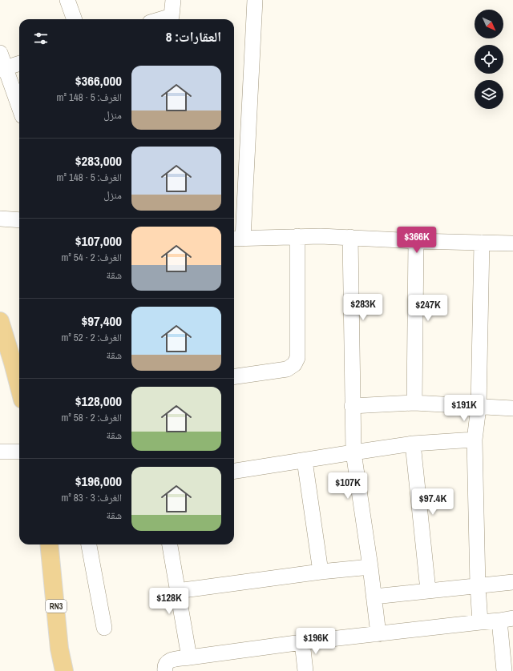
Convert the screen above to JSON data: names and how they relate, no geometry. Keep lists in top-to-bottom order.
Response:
{
  "streets": {
    "main road": ["RN3"]
  },
  "north": "bottom right",
  "page": {
    "heading": "العقارات: 8",
    "list": [
      {
        "name": "$366,000",
        "note": "الغرف: 5 · 148 m² · منزل"
      },
      {
        "name": "$283,000",
        "note": "الغرف: 5 · 148 m² · منزل"
      },
      {
        "name": "$107,000",
        "note": "الغرف: 2 · 54 m² · شقة"
      },
      {
        "name": "$97,400",
        "note": "الغرف: 2 · 52 m² · شقة"
      },
      {
        "name": "$128,000",
        "note": "الغرف: 2 · 58 m² · شقة"
      },
      {
        "name": "$196,000",
        "note": "الغرف: 3 · 83 m² · شقة"
      }
    ],
    "price": [
      "$366K",
      "$283K",
      "$247K",
      "$191K",
      "$107K",
      "$97.4K",
      "$128K",
      "$196K"
    ]
  }
}
